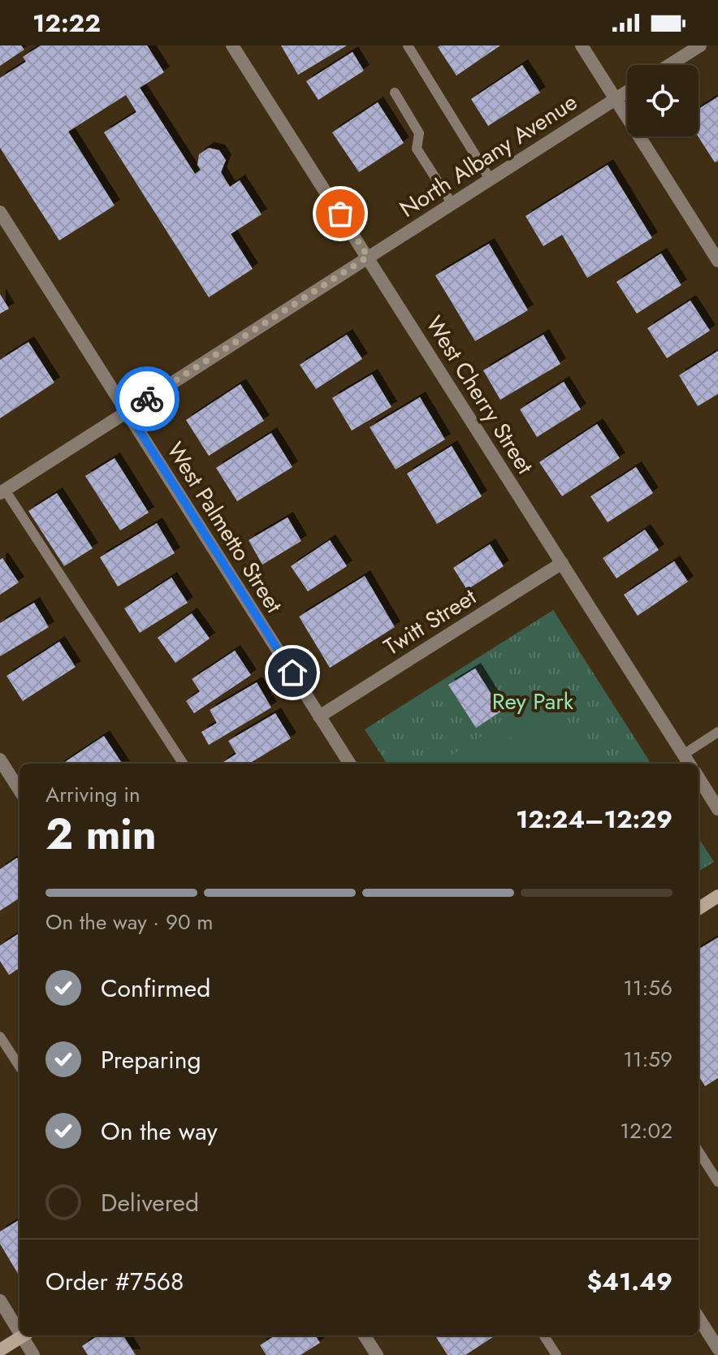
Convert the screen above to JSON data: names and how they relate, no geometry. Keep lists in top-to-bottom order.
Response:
{
  "streets": {
    "street": [
      "North Albany Avenue",
      "West Cherry Street",
      "West Palmetto Street",
      "Twitt Street"
    ]
  },
  "crossings": [
    ["North Albany Avenue", "West Cherry Street"],
    ["North Albany Avenue", "West Palmetto Street"],
    ["West Cherry Street", "Twitt Street"],
    ["West Palmetto Street", "Twitt Street"]
  ],
  "parks": ["Rey Park"],
  "page": {
    "status": "12:22",
    "heading": ["2 min", "Arriving in", "12:24–12:29"],
    "panel": ["Order #7568", "$41.49"],
    "bar": "On the way · 90 m",
    "list": [
      ["Confirmed", "11:56"],
      ["Preparing", "11:59"],
      ["On the way", "12:02"],
      "Delivered"
    ]
  }
}
